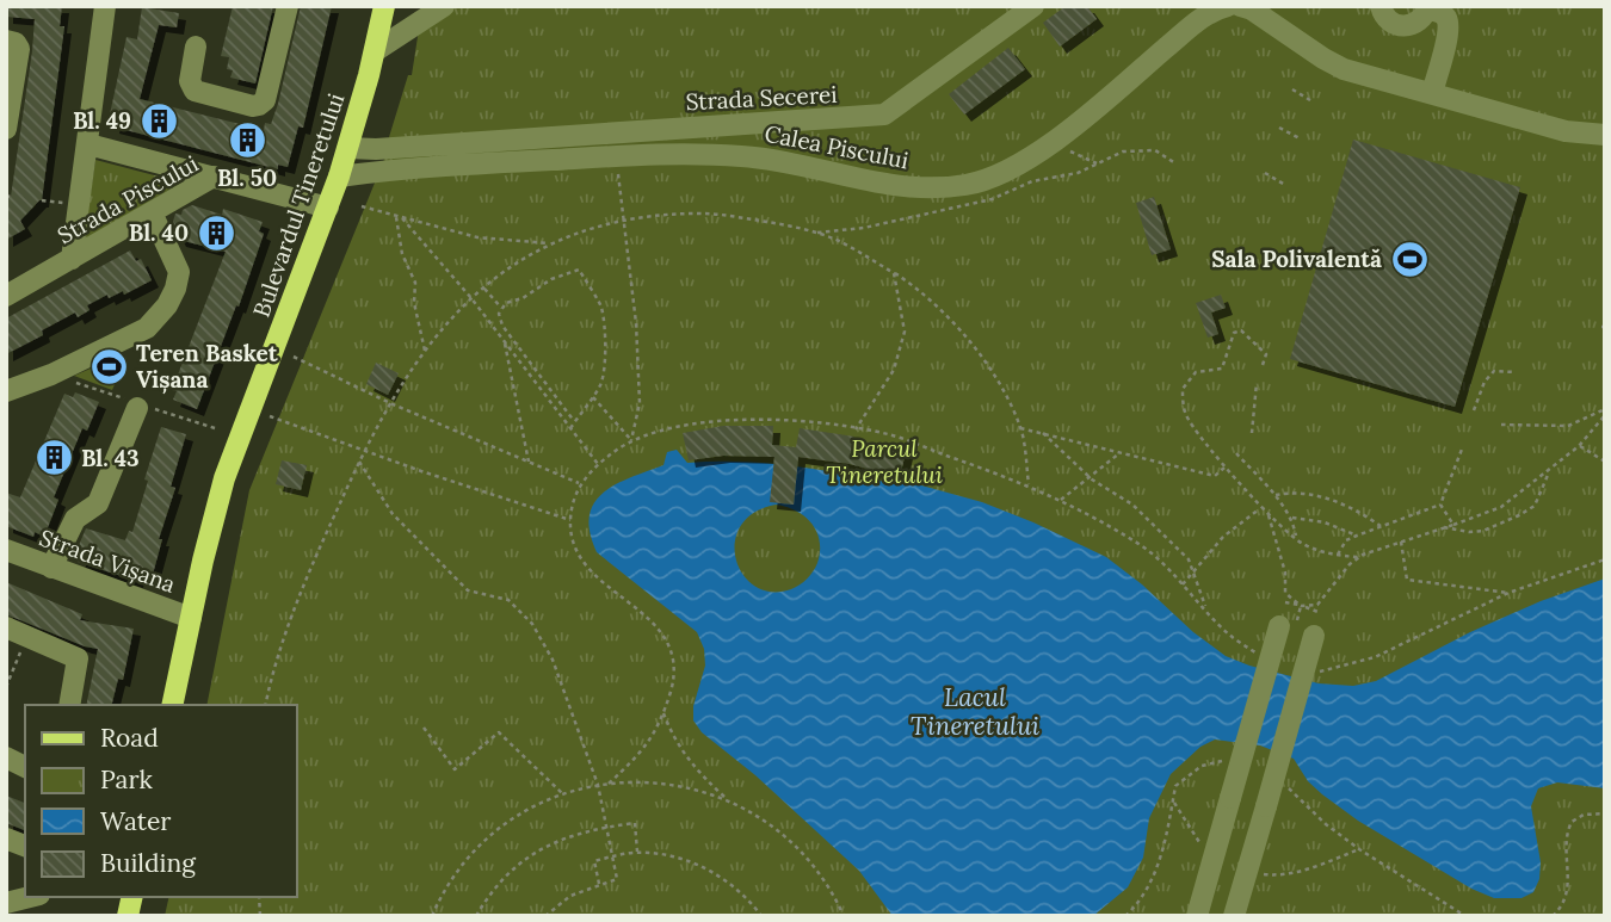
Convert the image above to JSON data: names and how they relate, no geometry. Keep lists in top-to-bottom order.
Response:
{
  "streets": {
    "main road": ["Bulevardul Tineretului"],
    "street": [
      "Strada Secerei",
      "Calea Piscului",
      "Strada Piscului",
      "Strada Vișana"
    ]
  },
  "crossings": [
    ["Strada Secerei", "Bulevardul Tineretului"],
    ["Calea Piscului", "Bulevardul Tineretului"],
    ["Strada Piscului", "Bulevardul Tineretului"],
    ["Bulevardul Tineretului", "Strada Vișana"]
  ],
  "water": ["Lacul Tineretului"],
  "parks": ["Parcul Tineretului"],
  "places": {
    "building": [
      "Bl. 49",
      "Bl. 50",
      "Bl. 40",
      "Bl. 43"
    ],
    "sports": ["Sala Polivalentă", "Teren Basket Vișana"]
  },
  "legend": [
    "Road",
    "Park",
    "Water",
    "Building"
  ]
}
